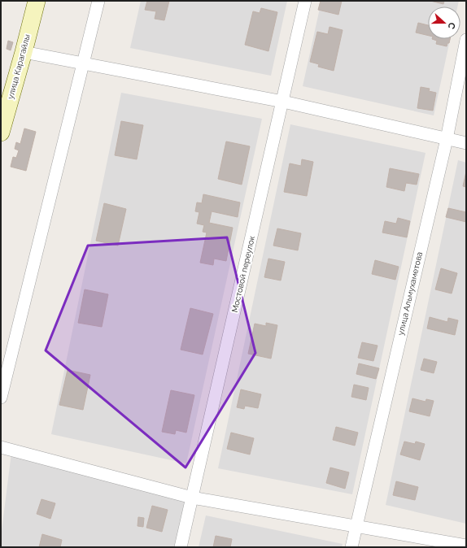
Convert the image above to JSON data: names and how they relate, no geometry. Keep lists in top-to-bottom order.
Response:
{
  "streets": {
    "street": ["улица Карагайлы", "Мостовой переулок", "улица Альмухаметова"]
  },
  "north": "right"
}
